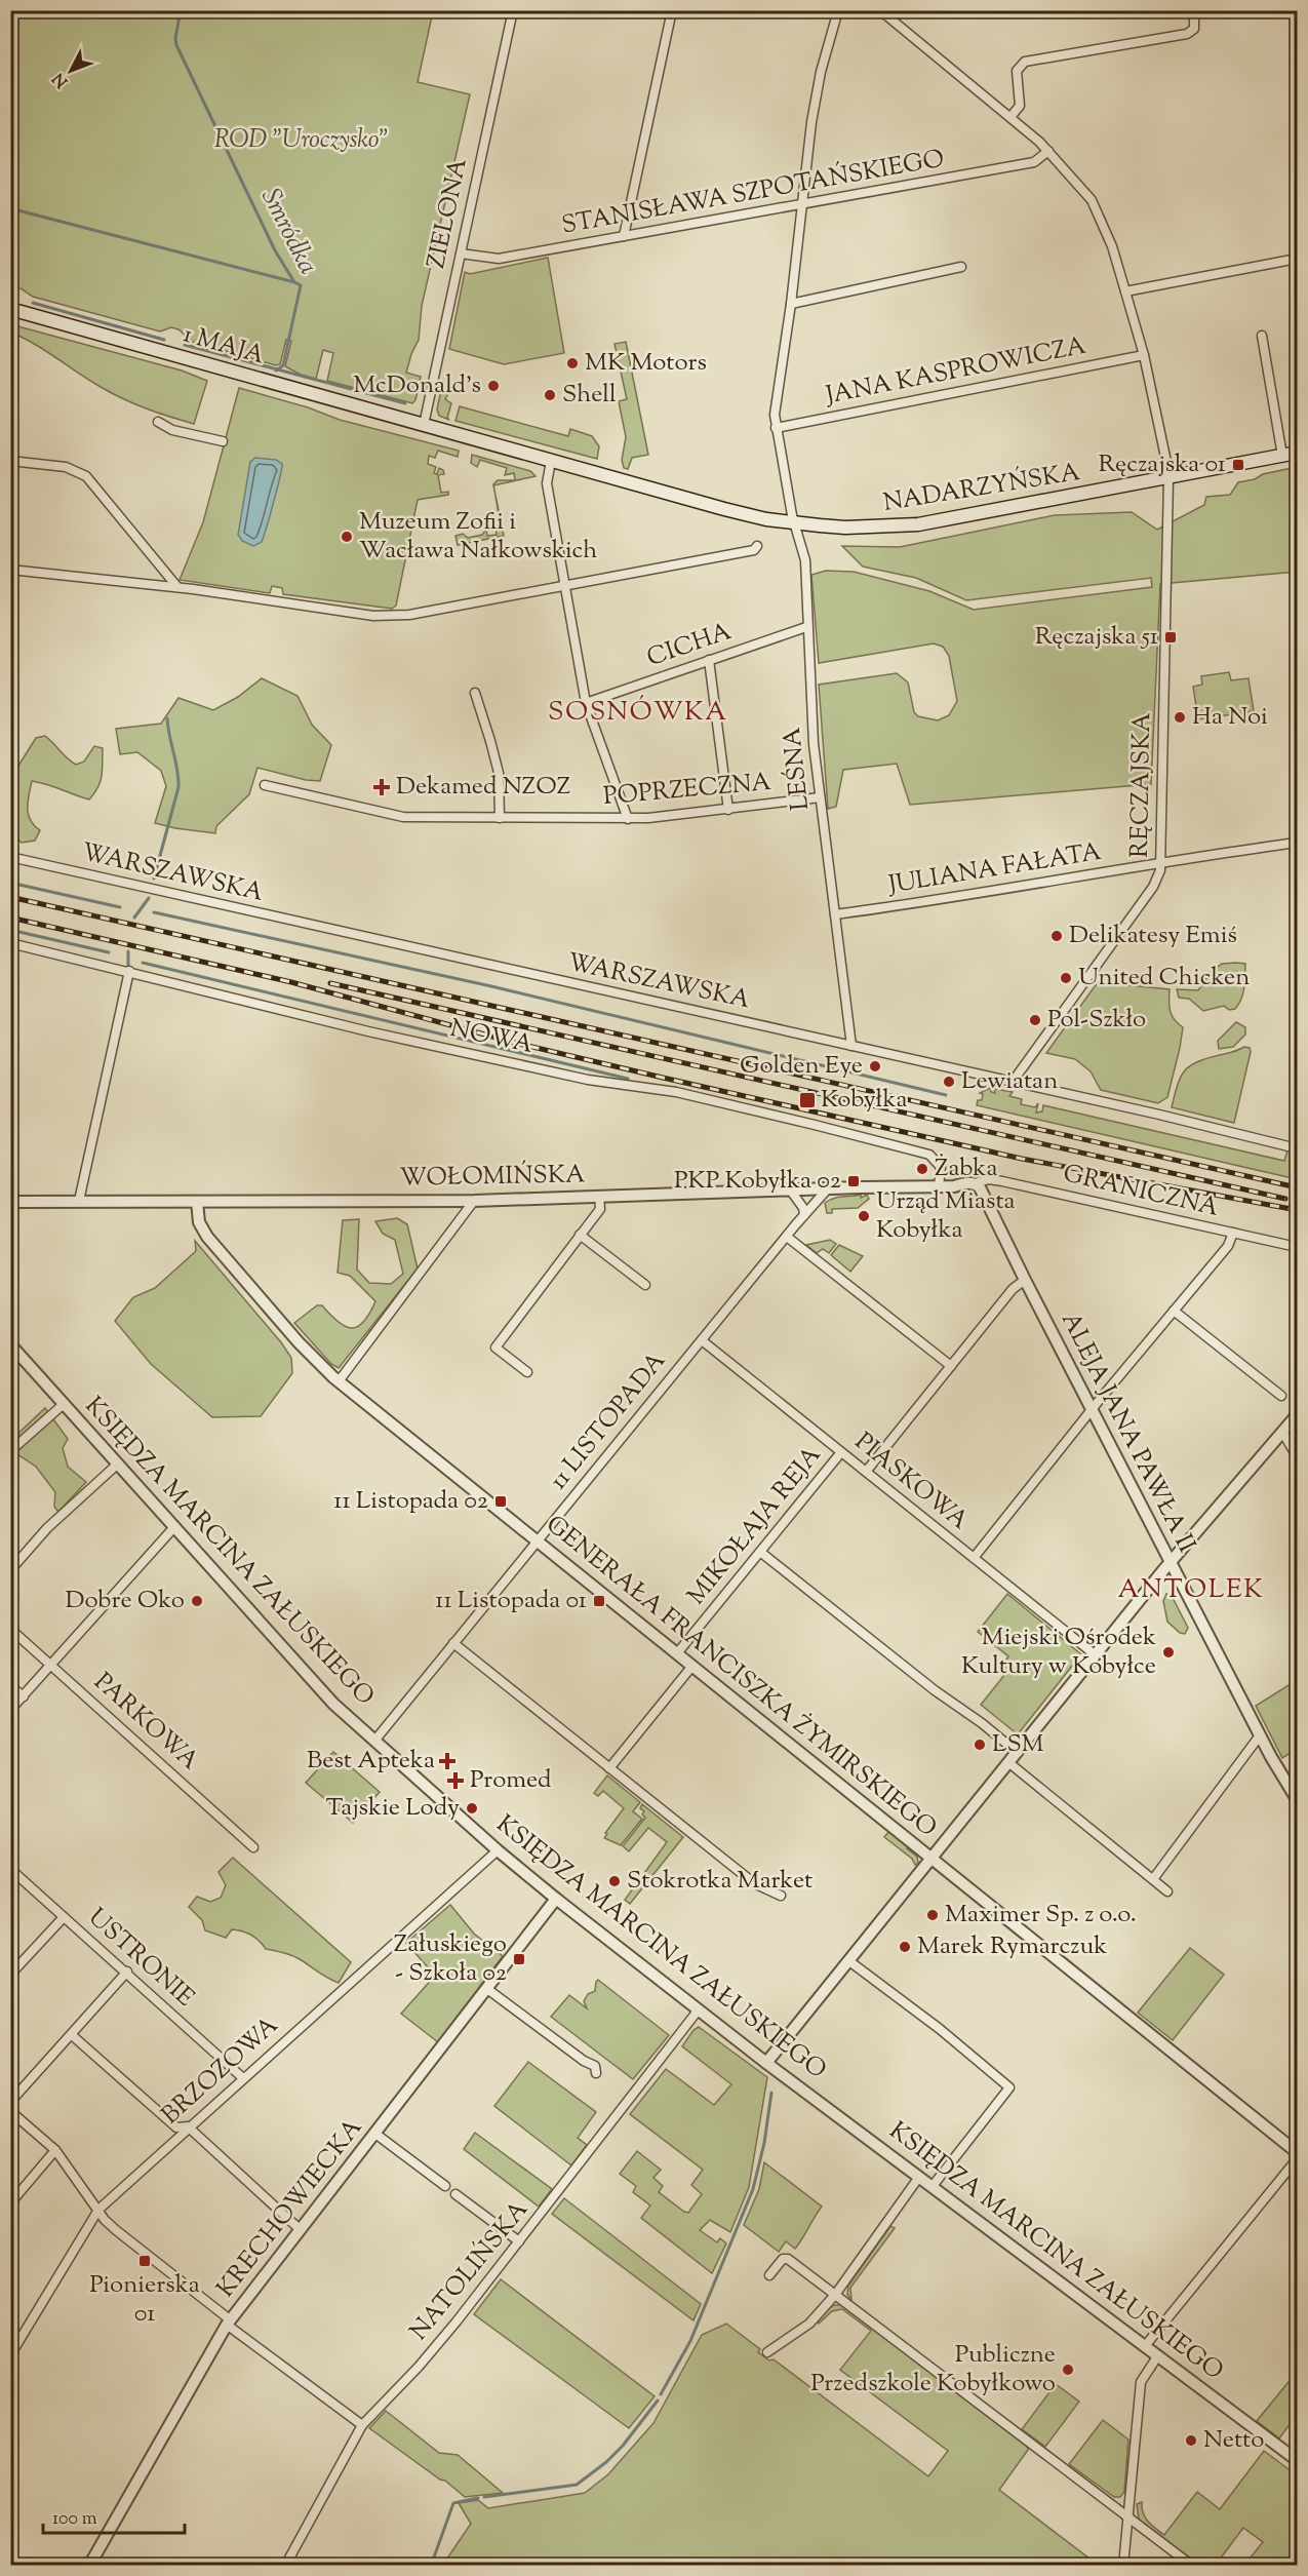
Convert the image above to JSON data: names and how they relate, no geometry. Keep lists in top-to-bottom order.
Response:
{
  "streets": {
    "main road": ["1 MAJA", "NADARZYŃSKA"],
    "street": [
      "STANISŁAWA SZPOTAŃSKIEGO",
      "ZIELONA",
      "JANA KASPROWICZA",
      "CICHA",
      "LEŚNA",
      "RĘCZAJSKA",
      "POPRZECZNA",
      "JULIANA FAŁATA",
      "WARSZAWSKA",
      "NOWA",
      "WOŁOMIŃSKA",
      "GRANICZNA",
      "11 LISTOPADA",
      "ALEJA JANA PAWŁA II",
      "PIASKOWA",
      "MIKOŁAJA REJA",
      "KSIĘDZA MARCINA ZAŁUSKIEGO",
      "GENERAŁA FRANCISZKA ŻYMIRSKIEGO",
      "PARKOWA",
      "USTRONIE",
      "BRZOZOWA",
      "KRECHOWIECKA",
      "NATOLIŃSKA"
    ]
  },
  "crossings": [
    ["STANISŁAWA SZPOTAŃSKIEGO", "ZIELONA"],
    ["STANISŁAWA SZPOTAŃSKIEGO", "LEŚNA"],
    ["STANISŁAWA SZPOTAŃSKIEGO", "RĘCZAJSKA"],
    ["ZIELONA", "1 MAJA"],
    ["ZIELONA", "NADARZYŃSKA"],
    ["1 MAJA", "NADARZYŃSKA"],
    ["JANA KASPROWICZA", "LEŚNA"],
    ["JANA KASPROWICZA", "RĘCZAJSKA"],
    ["NADARZYŃSKA", "LEŚNA"],
    ["NADARZYŃSKA", "RĘCZAJSKA"],
    ["CICHA", "LEŚNA"],
    ["LEŚNA", "POPRZECZNA"],
    ["LEŚNA", "JULIANA FAŁATA"],
    ["LEŚNA", "WARSZAWSKA"],
    ["RĘCZAJSKA", "JULIANA FAŁATA"],
    ["RĘCZAJSKA", "WARSZAWSKA"],
    ["NOWA", "WOŁOMIŃSKA"],
    ["WOŁOMIŃSKA", "GRANICZNA"],
    ["WOŁOMIŃSKA", "11 LISTOPADA"],
    ["WOŁOMIŃSKA", "ALEJA JANA PAWŁA II"],
    ["WOŁOMIŃSKA", "GENERAŁA FRANCISZKA ŻYMIRSKIEGO"],
    ["GRANICZNA", "ALEJA JANA PAWŁA II"],
    ["11 LISTOPADA", "PIASKOWA"],
    ["11 LISTOPADA", "KSIĘDZA MARCINA ZAŁUSKIEGO"],
    ["11 LISTOPADA", "GENERAŁA FRANCISZKA ŻYMIRSKIEGO"],
    ["PIASKOWA", "MIKOŁAJA REJA"],
    ["MIKOŁAJA REJA", "GENERAŁA FRANCISZKA ŻYMIRSKIEGO"],
    ["KSIĘDZA MARCINA ZAŁUSKIEGO", "BRZOZOWA"],
    ["KSIĘDZA MARCINA ZAŁUSKIEGO", "KRECHOWIECKA"],
    ["KSIĘDZA MARCINA ZAŁUSKIEGO", "NATOLIŃSKA"],
    ["USTRONIE", "BRZOZOWA"]
  ],
  "districts": ["SOSNÓWKA", "ANTOLEK"],
  "water": ["Smródka"],
  "parks": ["ROD \"Uroczysko\""],
  "places": {
    "other": [
      "MK Motors",
      "McDonald's",
      "Shell",
      "Muzeum Zofii i Wacława Nałkowskich",
      "Ha Noi",
      "Delikatesy Emiś",
      "United Chicken",
      "Pol-Szkło",
      "Golden Eye",
      "Lewiatan",
      "Żabka",
      "Urząd Miasta Kobyłka",
      "Dobre Oko",
      "Miejski Ośrodek Kultury w Kobyłce",
      "LSM",
      "Tajskie Lody",
      "Stokrotka Market",
      "Maximer Sp. z o.o.",
      "Marek Rymarczuk",
      "Publiczne Przedszkole Kobyłkowo",
      "Netto"
    ],
    "transit": [
      "Ręczajska 01",
      "Ręczajska 51",
      "Kobyłka",
      "PKP Kobyłka 02",
      "11 Listopada 02",
      "11 Listopada 01",
      "Załuskiego - Szkoła 02",
      "Pionierska 01"
    ],
    "health": ["Dekamed NZOZ", "Best Apteka", "Promed"]
  },
  "scale_bar": "100 m",
  "north": "bottom left"
}
